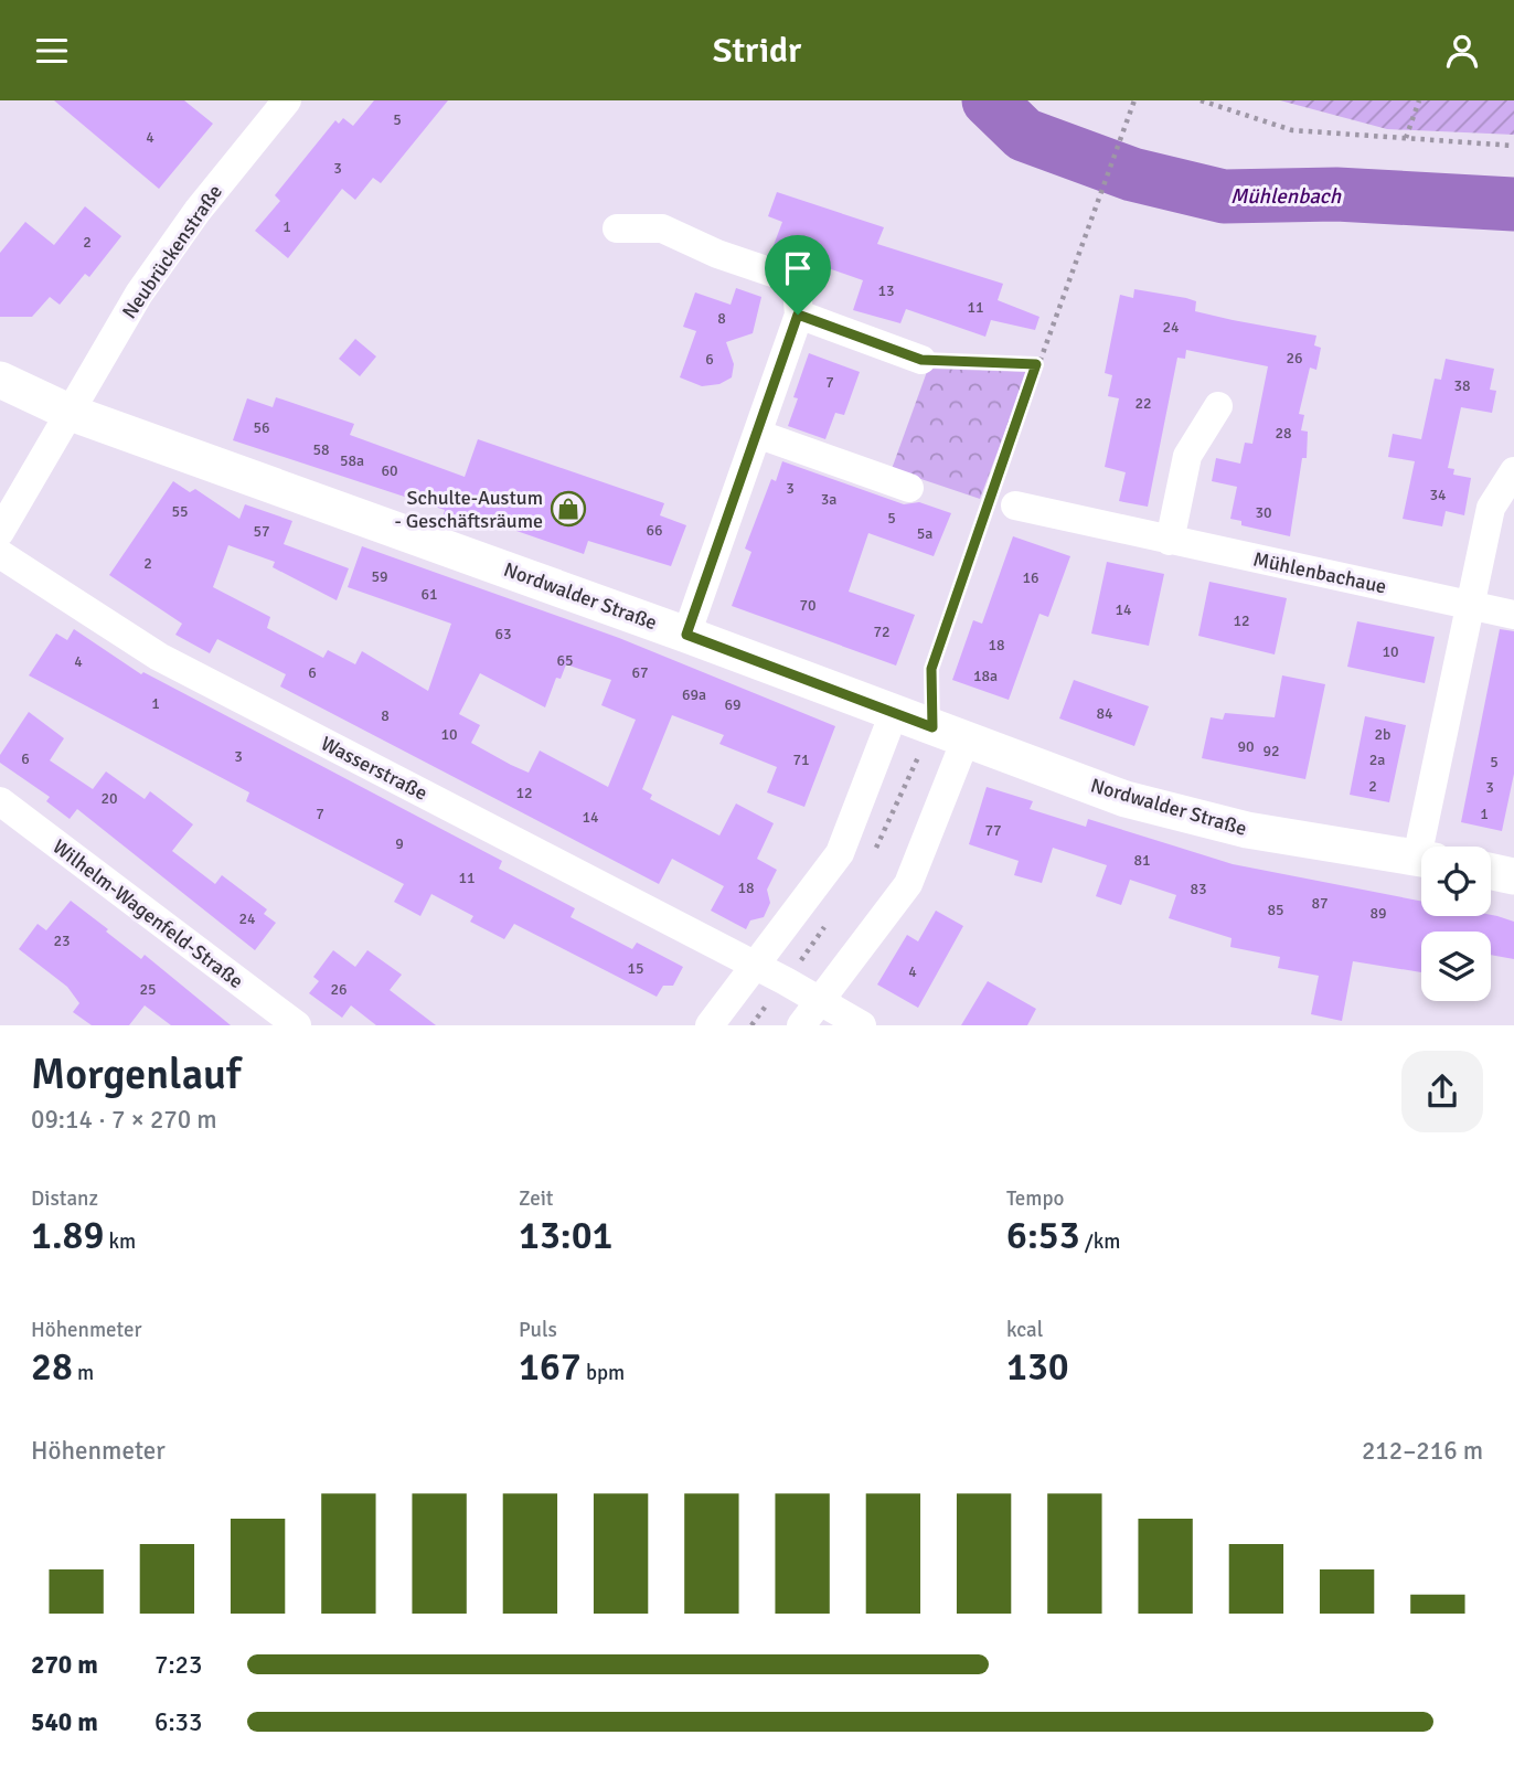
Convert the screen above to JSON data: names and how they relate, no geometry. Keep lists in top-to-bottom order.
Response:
{
  "streets": {
    "main road": ["Nordwalder Straße"],
    "street": [
      "Neubrückenstraße",
      "Mühlenbachaue",
      "Wasserstraße",
      "Wilhelm-Wagenfeld-Straße"
    ]
  },
  "crossings": [
    ["Neubrückenstraße", "Nordwalder Straße"]
  ],
  "water": ["Mühlenbach"],
  "places": {
    "shop": ["Schulte-Austum - Geschäftsräume"]
  },
  "house_numbers": [
    "5",
    "4",
    "3",
    "1",
    "2",
    "13",
    "11",
    "8",
    "24",
    "26",
    "6",
    "7",
    "38",
    "22",
    "56",
    "28",
    "58",
    "58a",
    "60",
    "3",
    "34",
    "3a",
    "55",
    "30",
    "5",
    "66",
    "57",
    "5a",
    "2",
    "59",
    "16",
    "61",
    "70",
    "14",
    "12",
    "72",
    "63",
    "18",
    "10",
    "65",
    "4",
    "6",
    "67",
    "18a",
    "69a",
    "1",
    "69",
    "84",
    "8",
    "10",
    "2b",
    "90",
    "92",
    "3",
    "6",
    "71",
    "2a",
    "5",
    "2",
    "3",
    "12",
    "20",
    "7",
    "1",
    "14",
    "77",
    "9",
    "81",
    "11",
    "18",
    "83",
    "87",
    "85",
    "89",
    "24",
    "23",
    "15",
    "4",
    "25",
    "26"
  ],
  "page": {
    "header": "Stridr",
    "heading": ["Morgenlauf", "09:14 · 7 × 270 m"],
    "stats": [
      ["Distanz", "1.89 km"],
      ["Zeit", "13:01"],
      ["Tempo", "6:53 /km"],
      ["Höhenmeter", "28 m"],
      ["Puls", "167 bpm"],
      ["kcal", "130"]
    ],
    "chart": ["Höhenmeter", "212–216 m"],
    "list": [
      {
        "name": "270 m",
        "note": "7:23"
      },
      {
        "name": "540 m",
        "note": "6:33"
      }
    ]
  }
}
